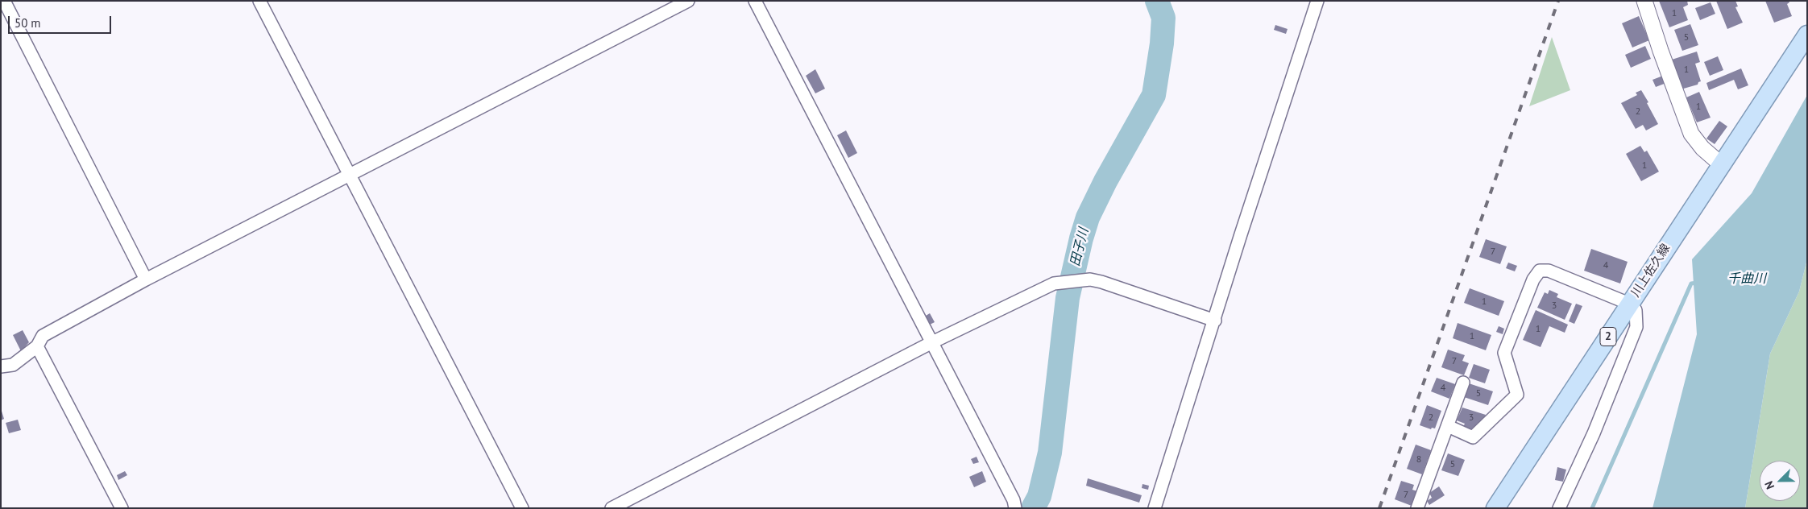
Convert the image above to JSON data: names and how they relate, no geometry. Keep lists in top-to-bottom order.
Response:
{
  "streets": {
    "main road": ["川上佐久線", "2"]
  },
  "water": ["田子川", "千曲川"],
  "house_numbers": [
    "1",
    "5",
    "1",
    "1",
    "2",
    "1",
    "7",
    "4",
    "1",
    "3",
    "1",
    "1",
    "7",
    "4",
    "5",
    "2",
    "3",
    "8",
    "5",
    "7"
  ],
  "scale_bar": "50 m",
  "north": "bottom left"
}
